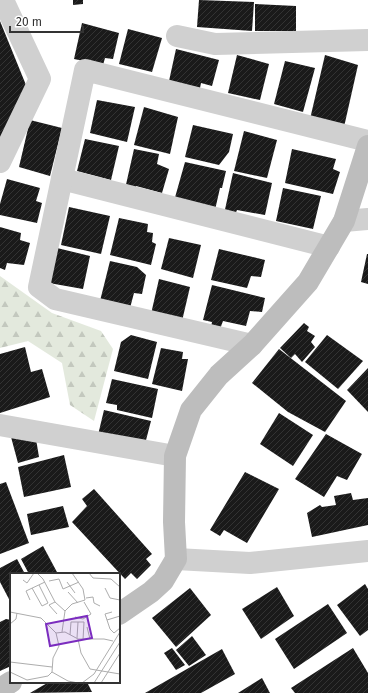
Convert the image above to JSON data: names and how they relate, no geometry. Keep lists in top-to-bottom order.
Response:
{
  "scale_bar": "20 m"
}
